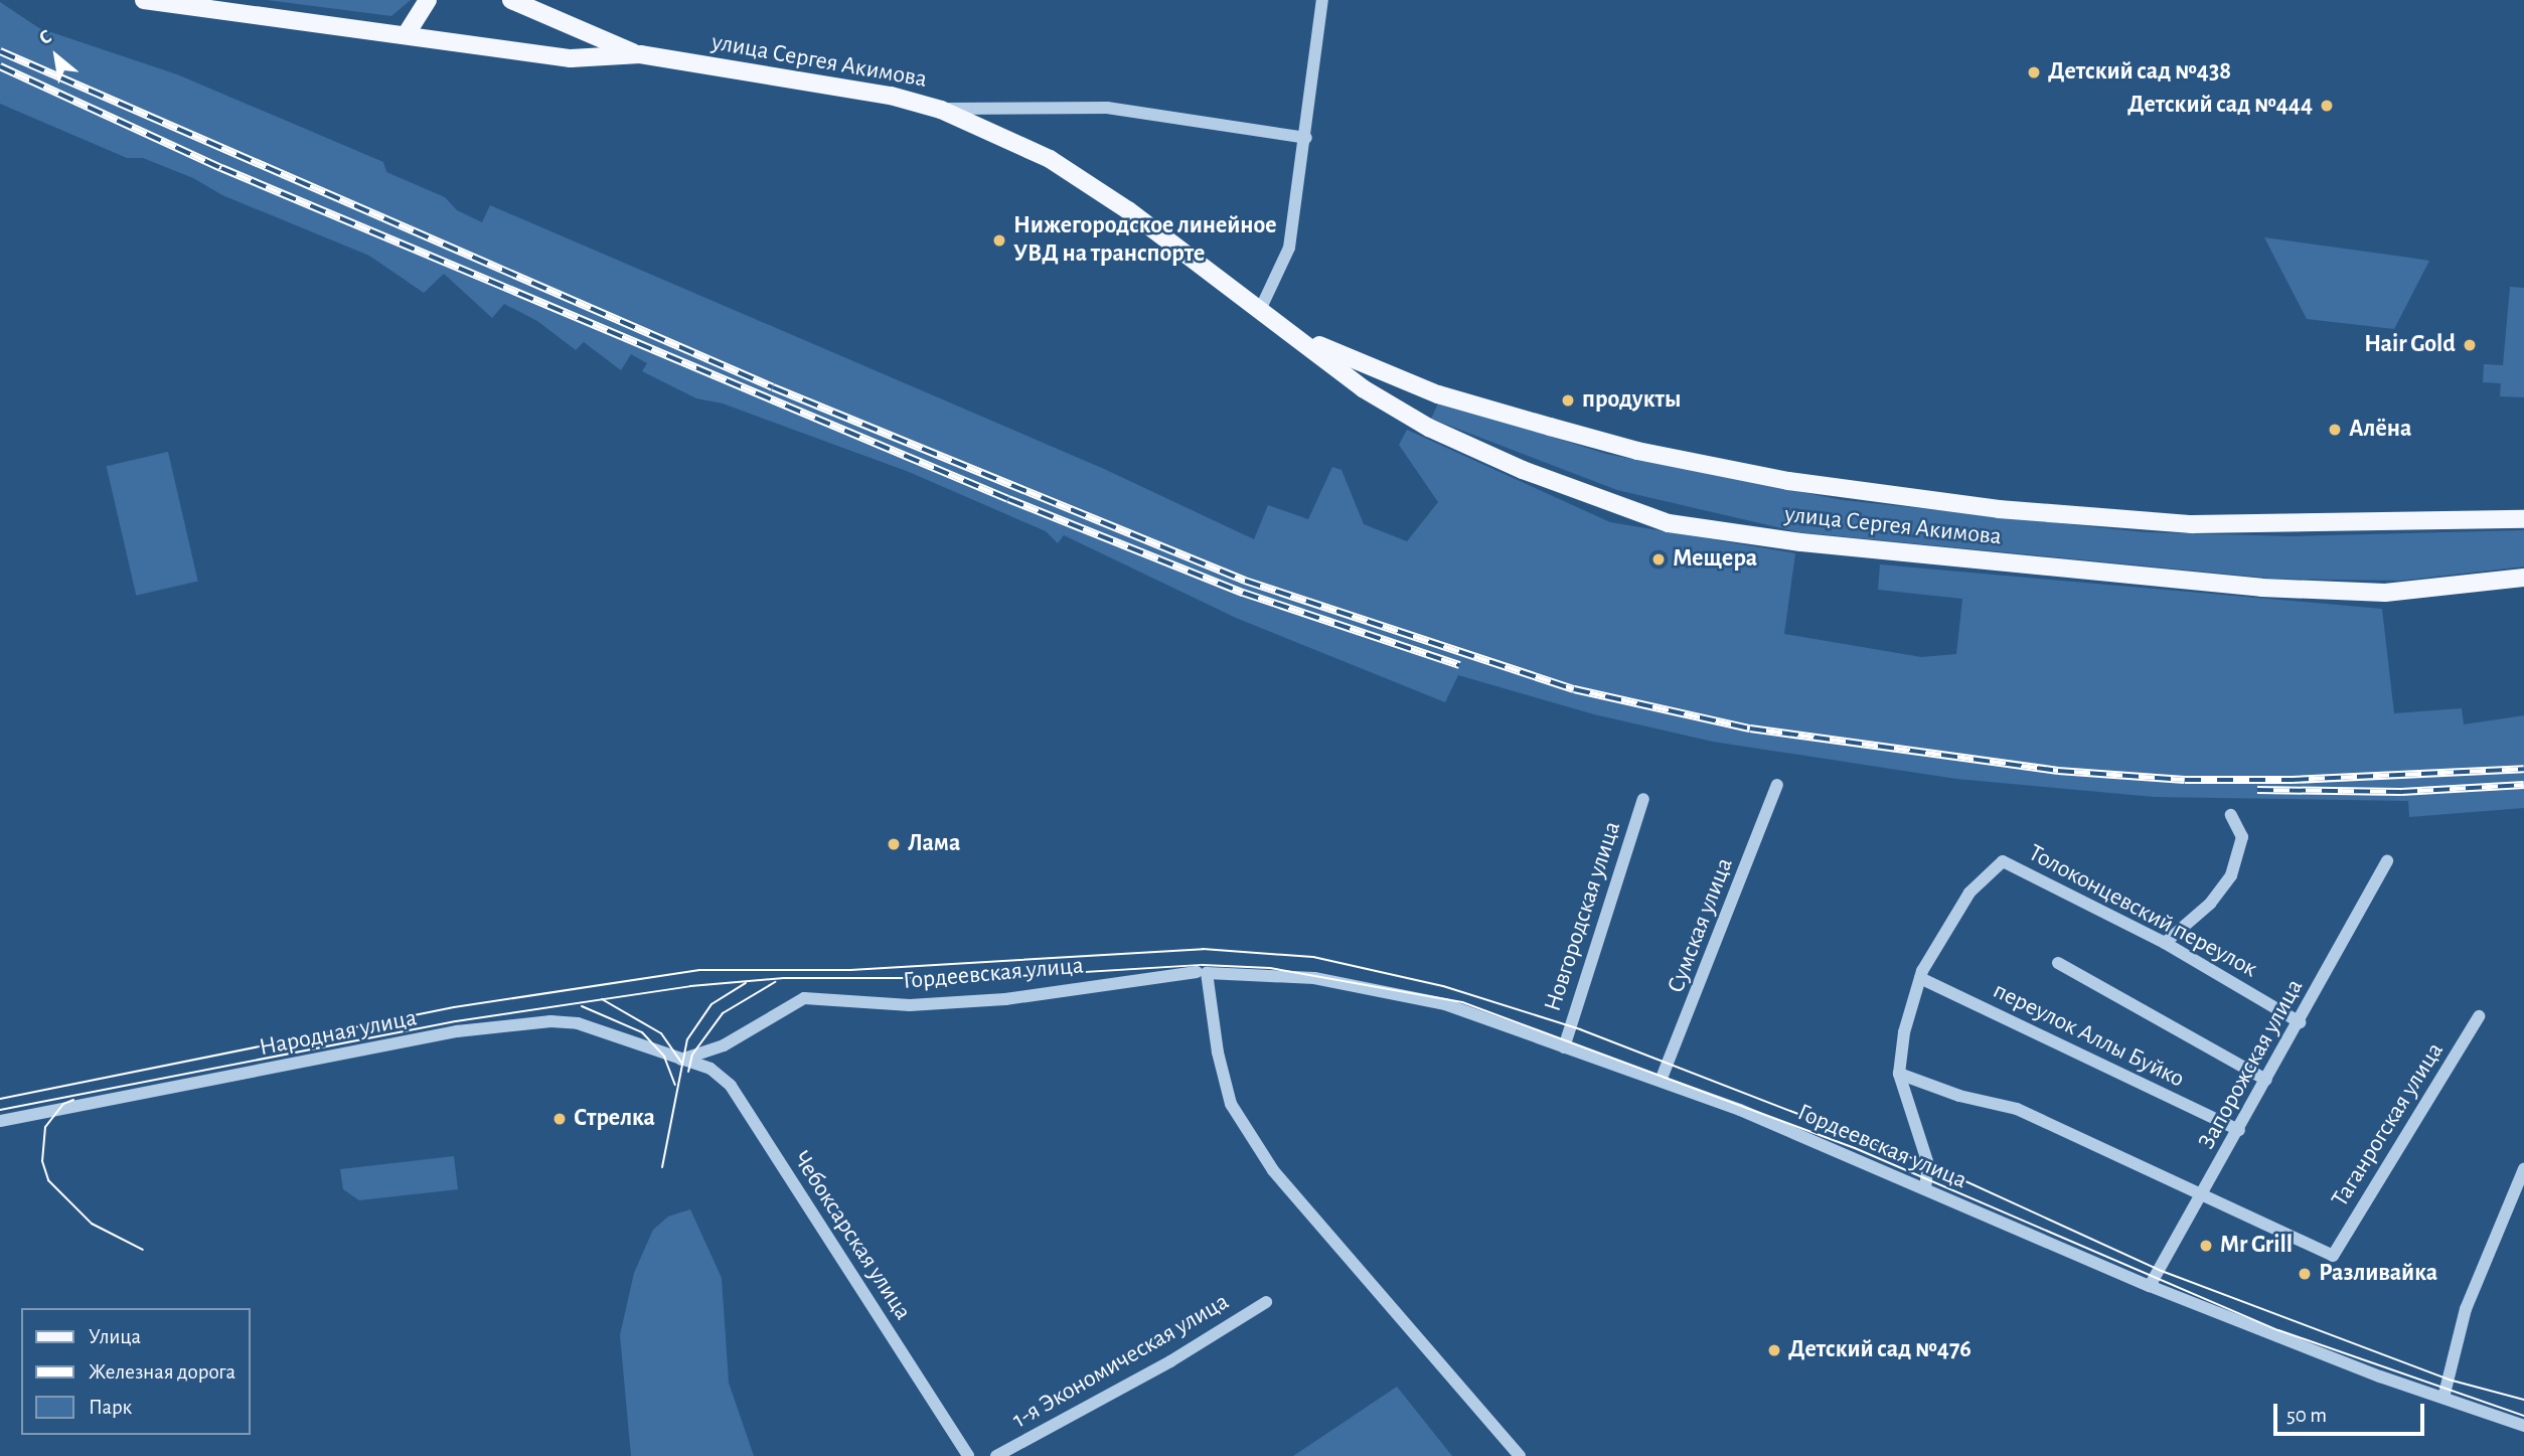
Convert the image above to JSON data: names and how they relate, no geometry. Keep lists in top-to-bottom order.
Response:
{
  "streets": {
    "main road": ["улица Сергея Акимова"],
    "street": [
      "Толоконцевский переулок",
      "Новгородская улица",
      "Сумская улица",
      "Гордеевская улица",
      "Народная улица",
      "переулок Аллы Буйко",
      "Запорожская улица",
      "Таганрогская улица",
      "Чебоксарская улица",
      "1-я Экономическая улица"
    ]
  },
  "crossings": [
    ["Толоконцевский переулок", "переулок Аллы Буйко"],
    ["Толоконцевский переулок", "Запорожская улица"],
    ["Новгородская улица", "Гордеевская улица"],
    ["Сумская улица", "Гордеевская улица"],
    ["Гордеевская улица", "Народная улица"],
    ["Гордеевская улица", "Запорожская улица"],
    ["Гордеевская улица", "Чебоксарская улица"],
    ["Народная улица", "Чебоксарская улица"],
    ["переулок Аллы Буйко", "Запорожская улица"],
    ["Запорожская улица", "Таганрогская улица"]
  ],
  "places": [
    "Детский сад №438",
    "Детский сад №444",
    "Нижегородское линейное УВД на транспорте",
    "Hair Gold",
    "продукты",
    "Алёна",
    "Мещера",
    "Лама",
    "Стрелка",
    "Mr Grill",
    "Разливайка",
    "Детский сад №476"
  ],
  "legend": ["Улица", "Железная дорога", "Парк"],
  "scale_bar": "50 m",
  "north": "top left"
}
